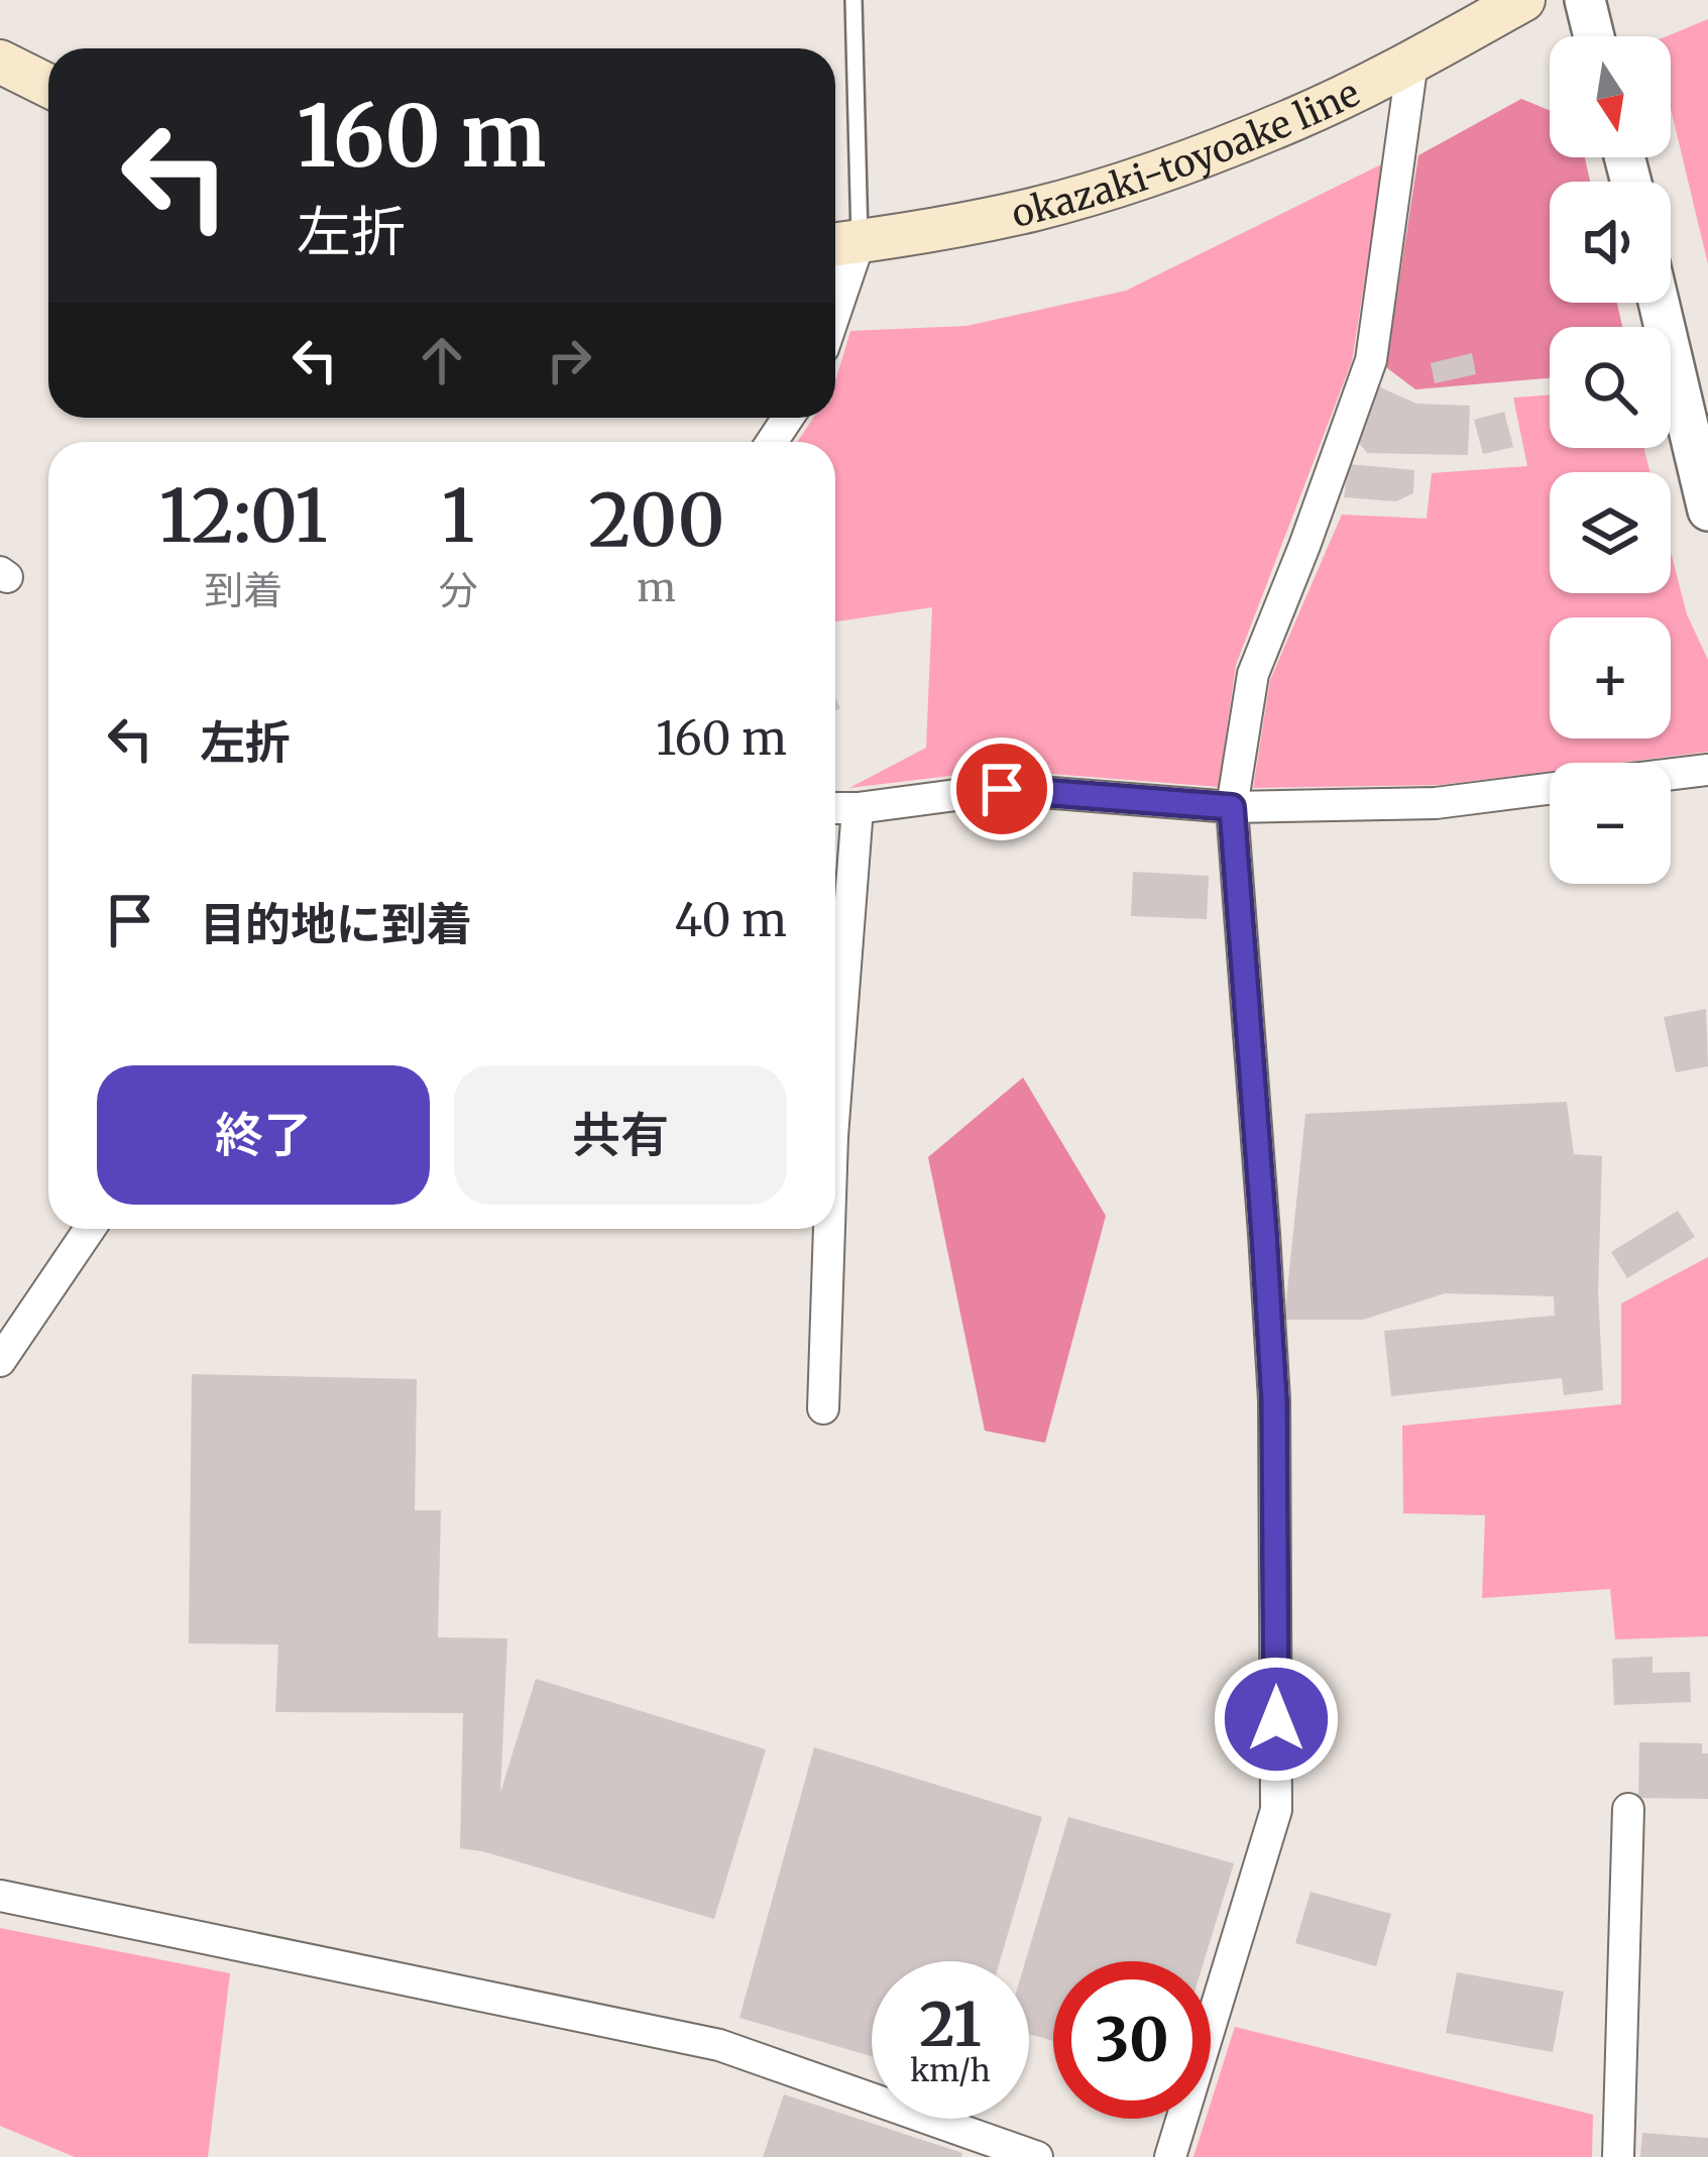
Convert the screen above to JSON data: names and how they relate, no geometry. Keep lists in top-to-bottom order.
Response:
{
  "streets": {
    "main road": ["okazaki-toyoake line"]
  },
  "north": "bottom",
  "page": {
    "map_buttons": ["+", "−"],
    "turn": ["160 m", "左折"],
    "eta": [
      "12:01",
      "到着",
      "1",
      "分",
      "200",
      "m"
    ],
    "list": [
      {
        "name": "左折",
        "value": "160 m"
      },
      {
        "name": "目的地に到着",
        "value": "40 m"
      }
    ],
    "buttons": ["終了", "共有"],
    "speed": "21 km/h",
    "limit": "30"
  }
}
